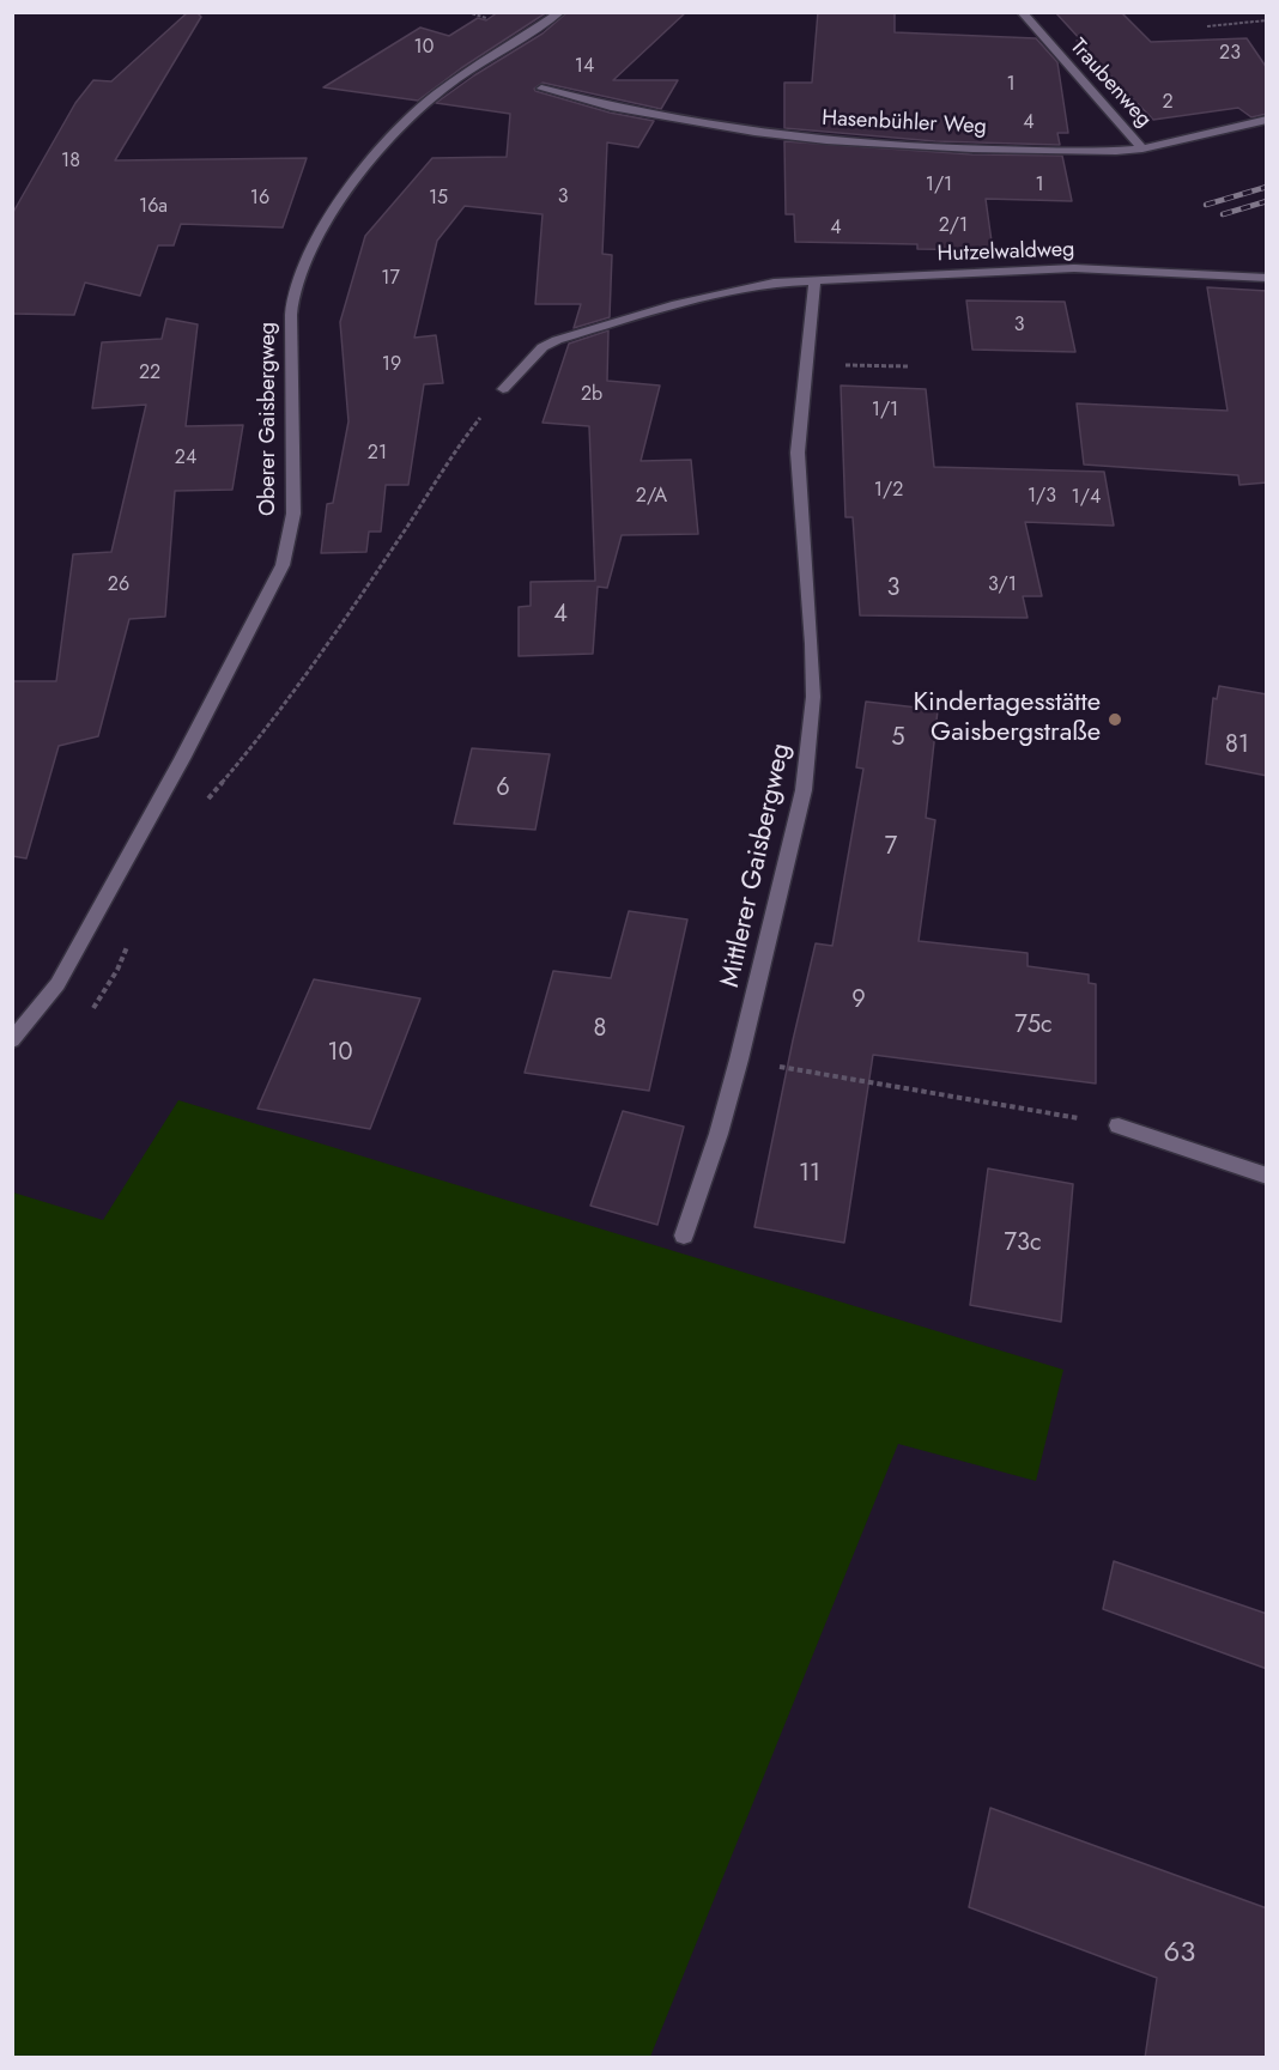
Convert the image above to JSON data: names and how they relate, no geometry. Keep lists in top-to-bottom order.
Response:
{
  "streets": {
    "street": [
      "Traubenweg",
      "Hasenbühler Weg",
      "Hutzelwaldweg",
      "Oberer Gaisbergweg",
      "Mittlerer Gaisbergweg"
    ]
  },
  "crossings": [
    ["Traubenweg", "Hasenbühler Weg"],
    ["Hutzelwaldweg", "Mittlerer Gaisbergweg"]
  ],
  "places": ["Kindertagesstätte Gaisbergstraße"],
  "house_numbers": [
    "10",
    "23",
    "14",
    "1",
    "2",
    "4",
    "18",
    "1/1",
    "1",
    "3",
    "16",
    "15",
    "16a",
    "2/1",
    "4",
    "17",
    "3",
    "19",
    "22",
    "2b",
    "1/1",
    "21",
    "24",
    "1/2",
    "2/A",
    "1/3",
    "1/4",
    "26",
    "3/1",
    "3",
    "4",
    "5",
    "81",
    "6",
    "7",
    "9",
    "75c",
    "8",
    "10",
    "11",
    "73c",
    "63"
  ]
}
